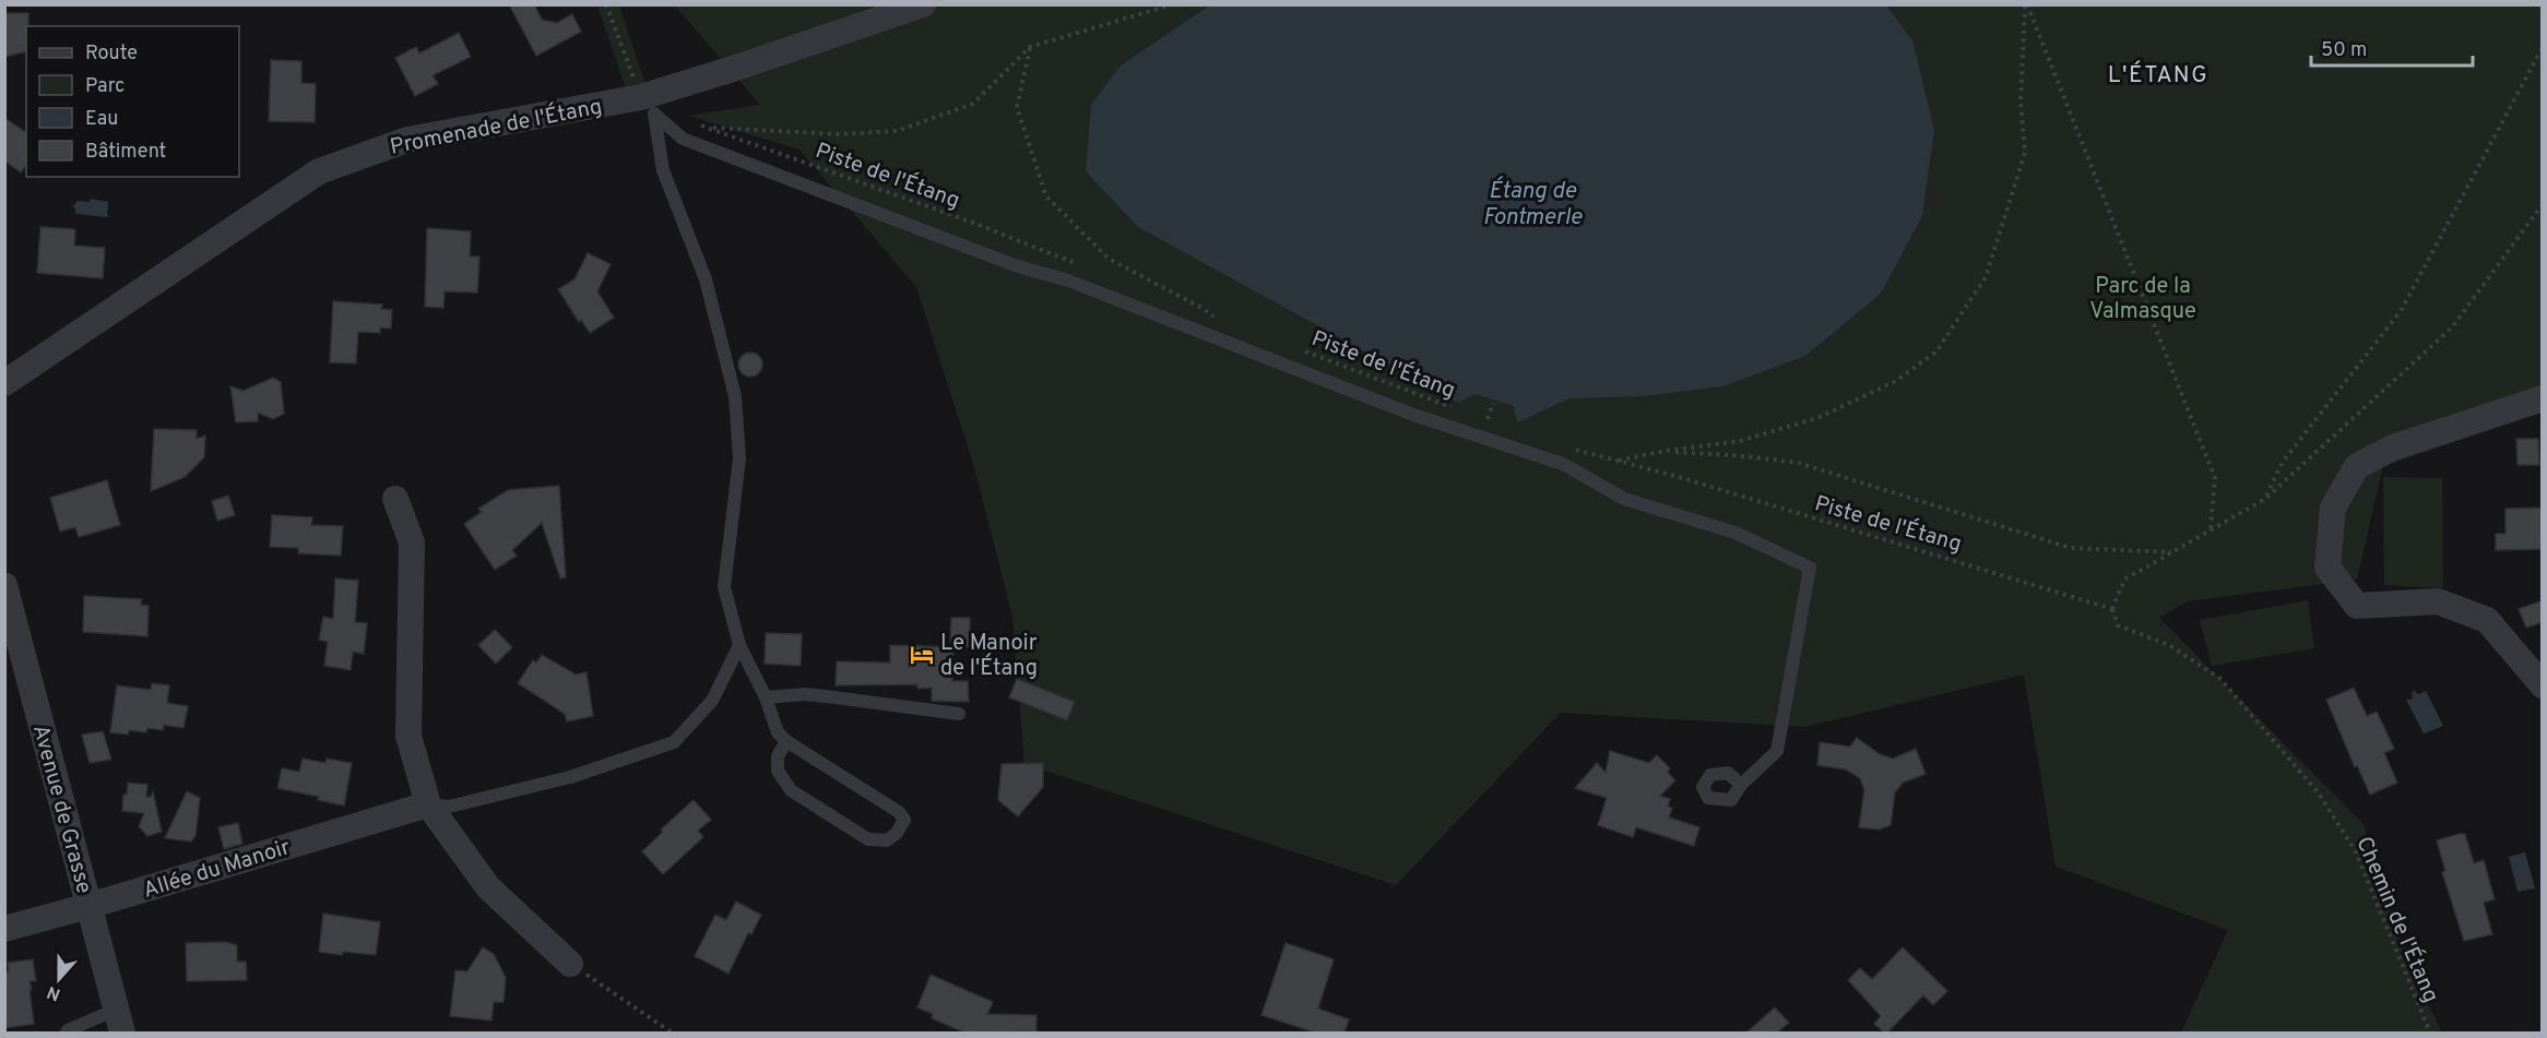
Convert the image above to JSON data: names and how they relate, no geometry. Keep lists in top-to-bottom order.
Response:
{
  "streets": {
    "street": ["Promenade de l'Étang", "Avenue de Grasse", "Allée du Manoir"],
    "path": ["Piste de l'Étang", "Chemin de l'Étang"]
  },
  "crossings": [
    ["Piste de l'Étang", "Chemin de l'Étang"],
    ["Avenue de Grasse", "Allée du Manoir"]
  ],
  "districts": ["L'ÉTANG"],
  "water": ["Étang de Fontmerle"],
  "parks": ["Parc de la Valmasque"],
  "places": {
    "hotel": ["Le Manoir de l'Étang"]
  },
  "legend": [
    "Route",
    "Parc",
    "Eau",
    "Bâtiment"
  ],
  "scale_bar": "50 m",
  "north": "bottom"
}
